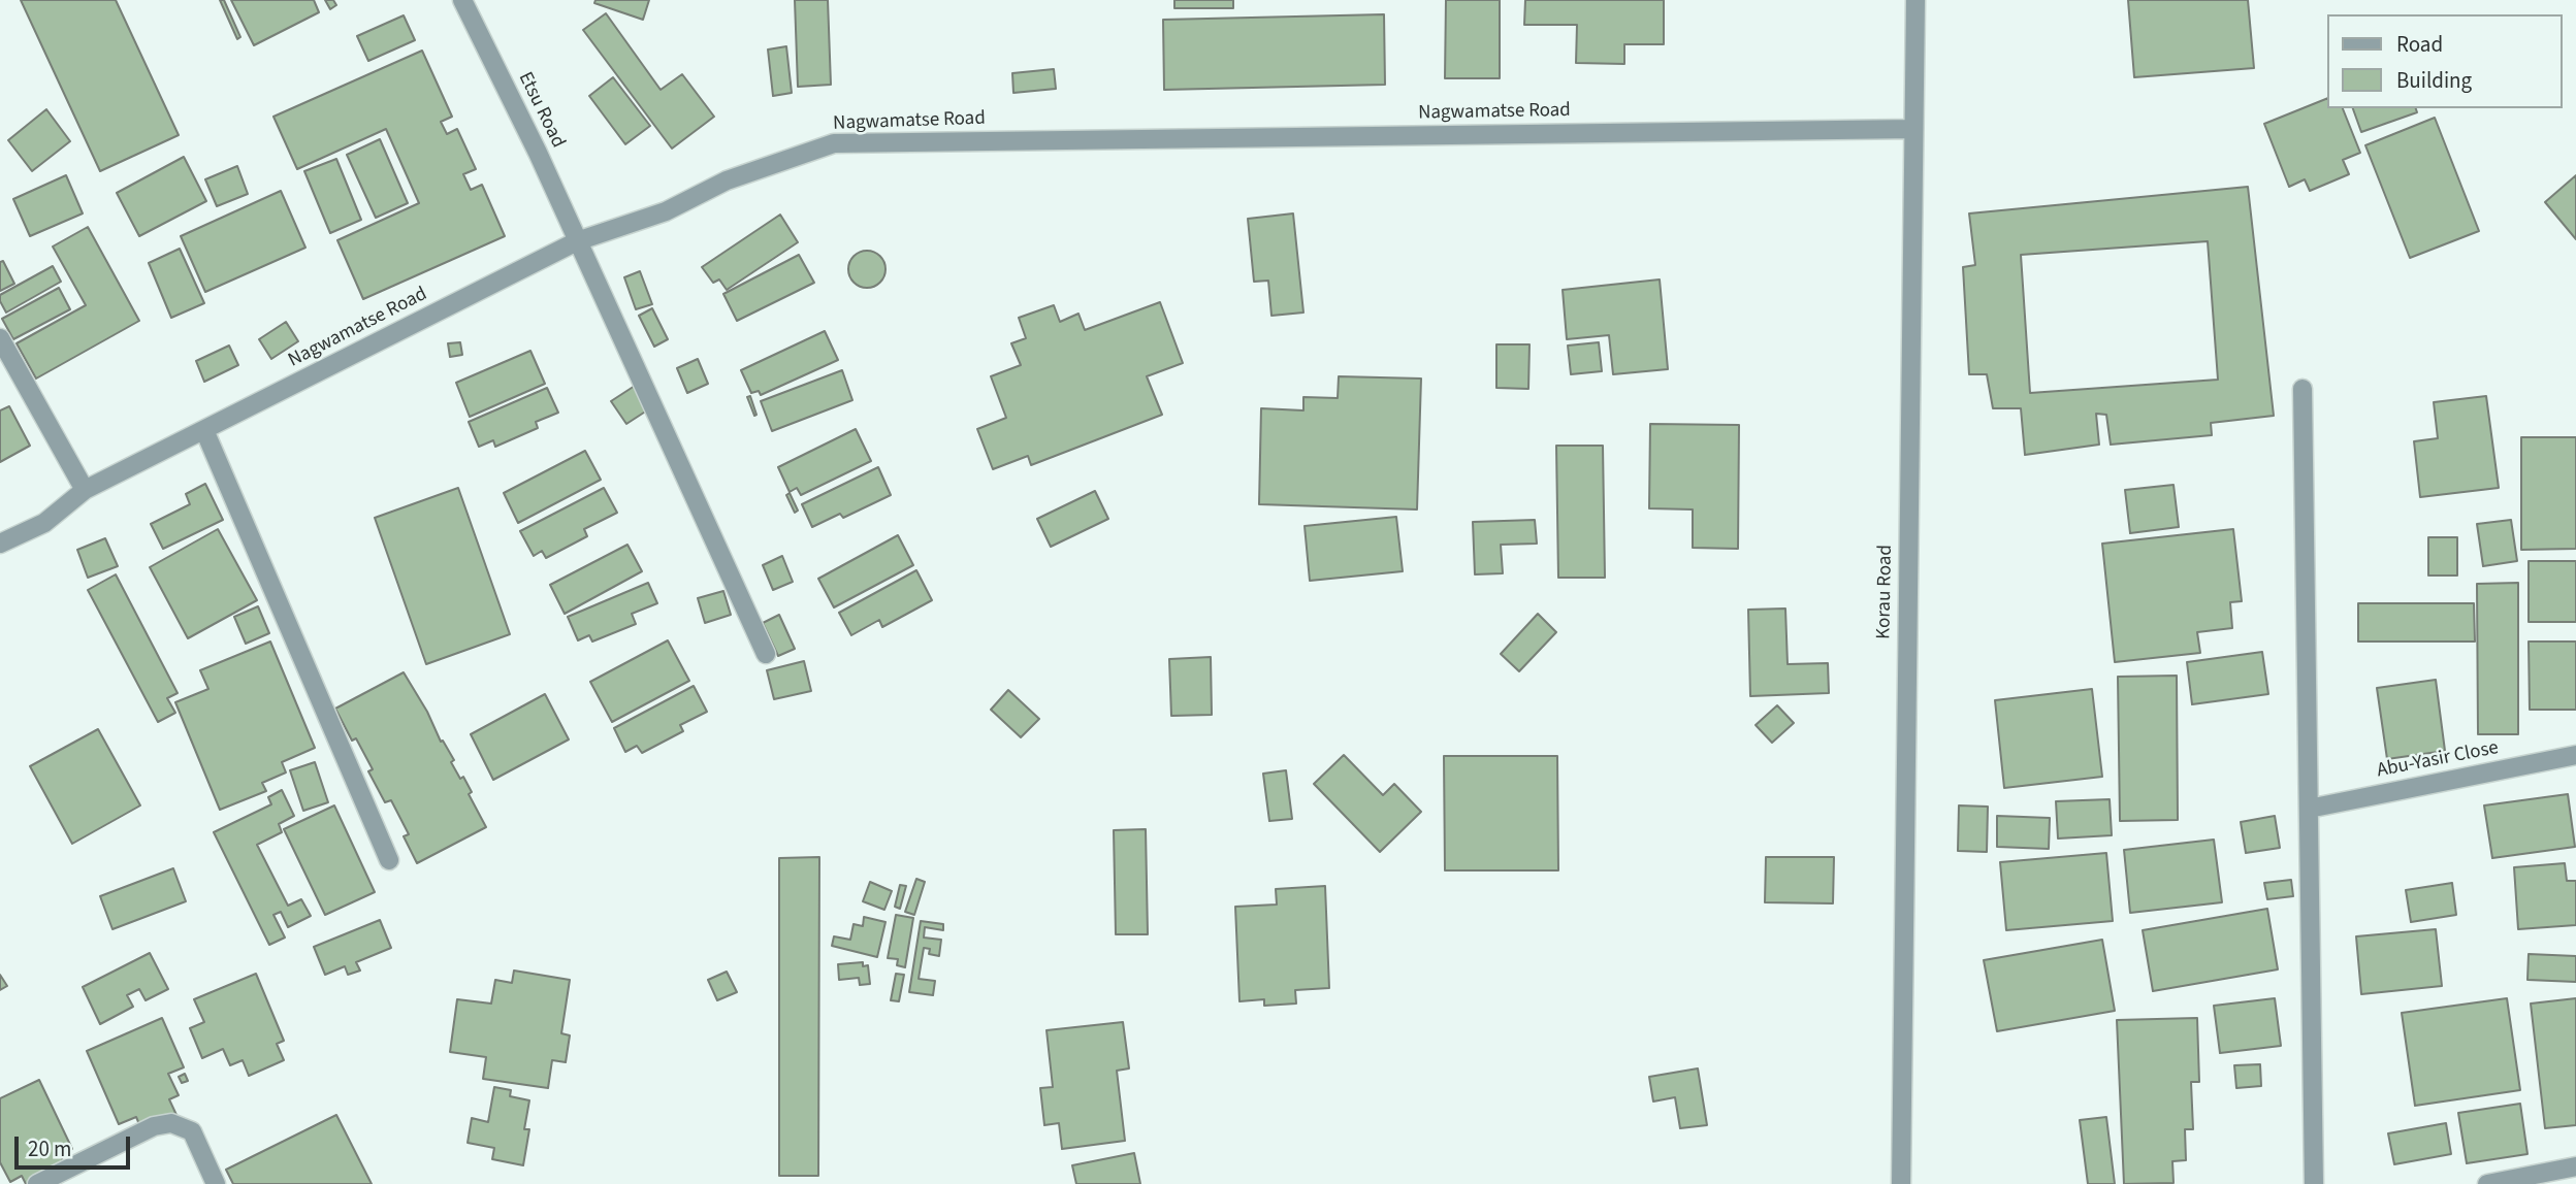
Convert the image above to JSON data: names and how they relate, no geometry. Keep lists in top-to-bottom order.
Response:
{
  "streets": {
    "street": [
      "Etsu Road",
      "Nagwamatse Road",
      "Korau Road",
      "Abu-Yasir Close"
    ]
  },
  "crossings": [
    ["Etsu Road", "Nagwamatse Road"],
    ["Nagwamatse Road", "Korau Road"]
  ],
  "legend": ["Road", "Building"],
  "scale_bar": "20 m"
}
